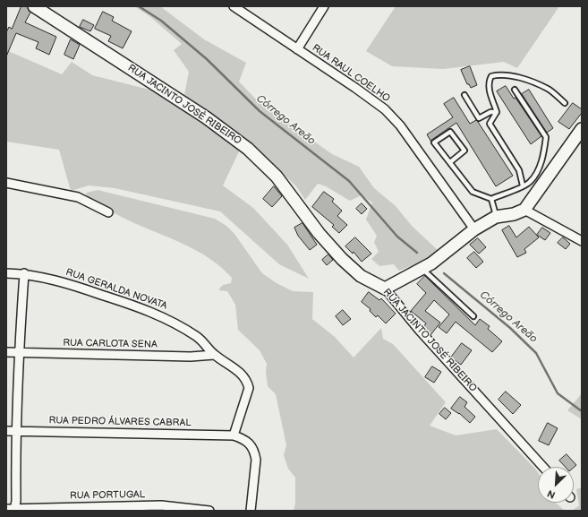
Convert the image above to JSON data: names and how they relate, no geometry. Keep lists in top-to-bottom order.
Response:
{
  "streets": {
    "street": [
      "RUA RAUL COELHO",
      "RUA JACINTO JOSÉ RIBEIRO",
      "RUA GERALDA NOVATA",
      "RUA CARLOTA SENA",
      "RUA PEDRO ÁLVARES CABRAL",
      "RUA PORTUGAL"
    ]
  },
  "crossings": [
    ["RUA GERALDA NOVATA", "RUA CARLOTA SENA"],
    ["RUA GERALDA NOVATA", "RUA PEDRO ÁLVARES CABRAL"]
  ],
  "water": ["Córrego Areão"],
  "north": "bottom left"
}
